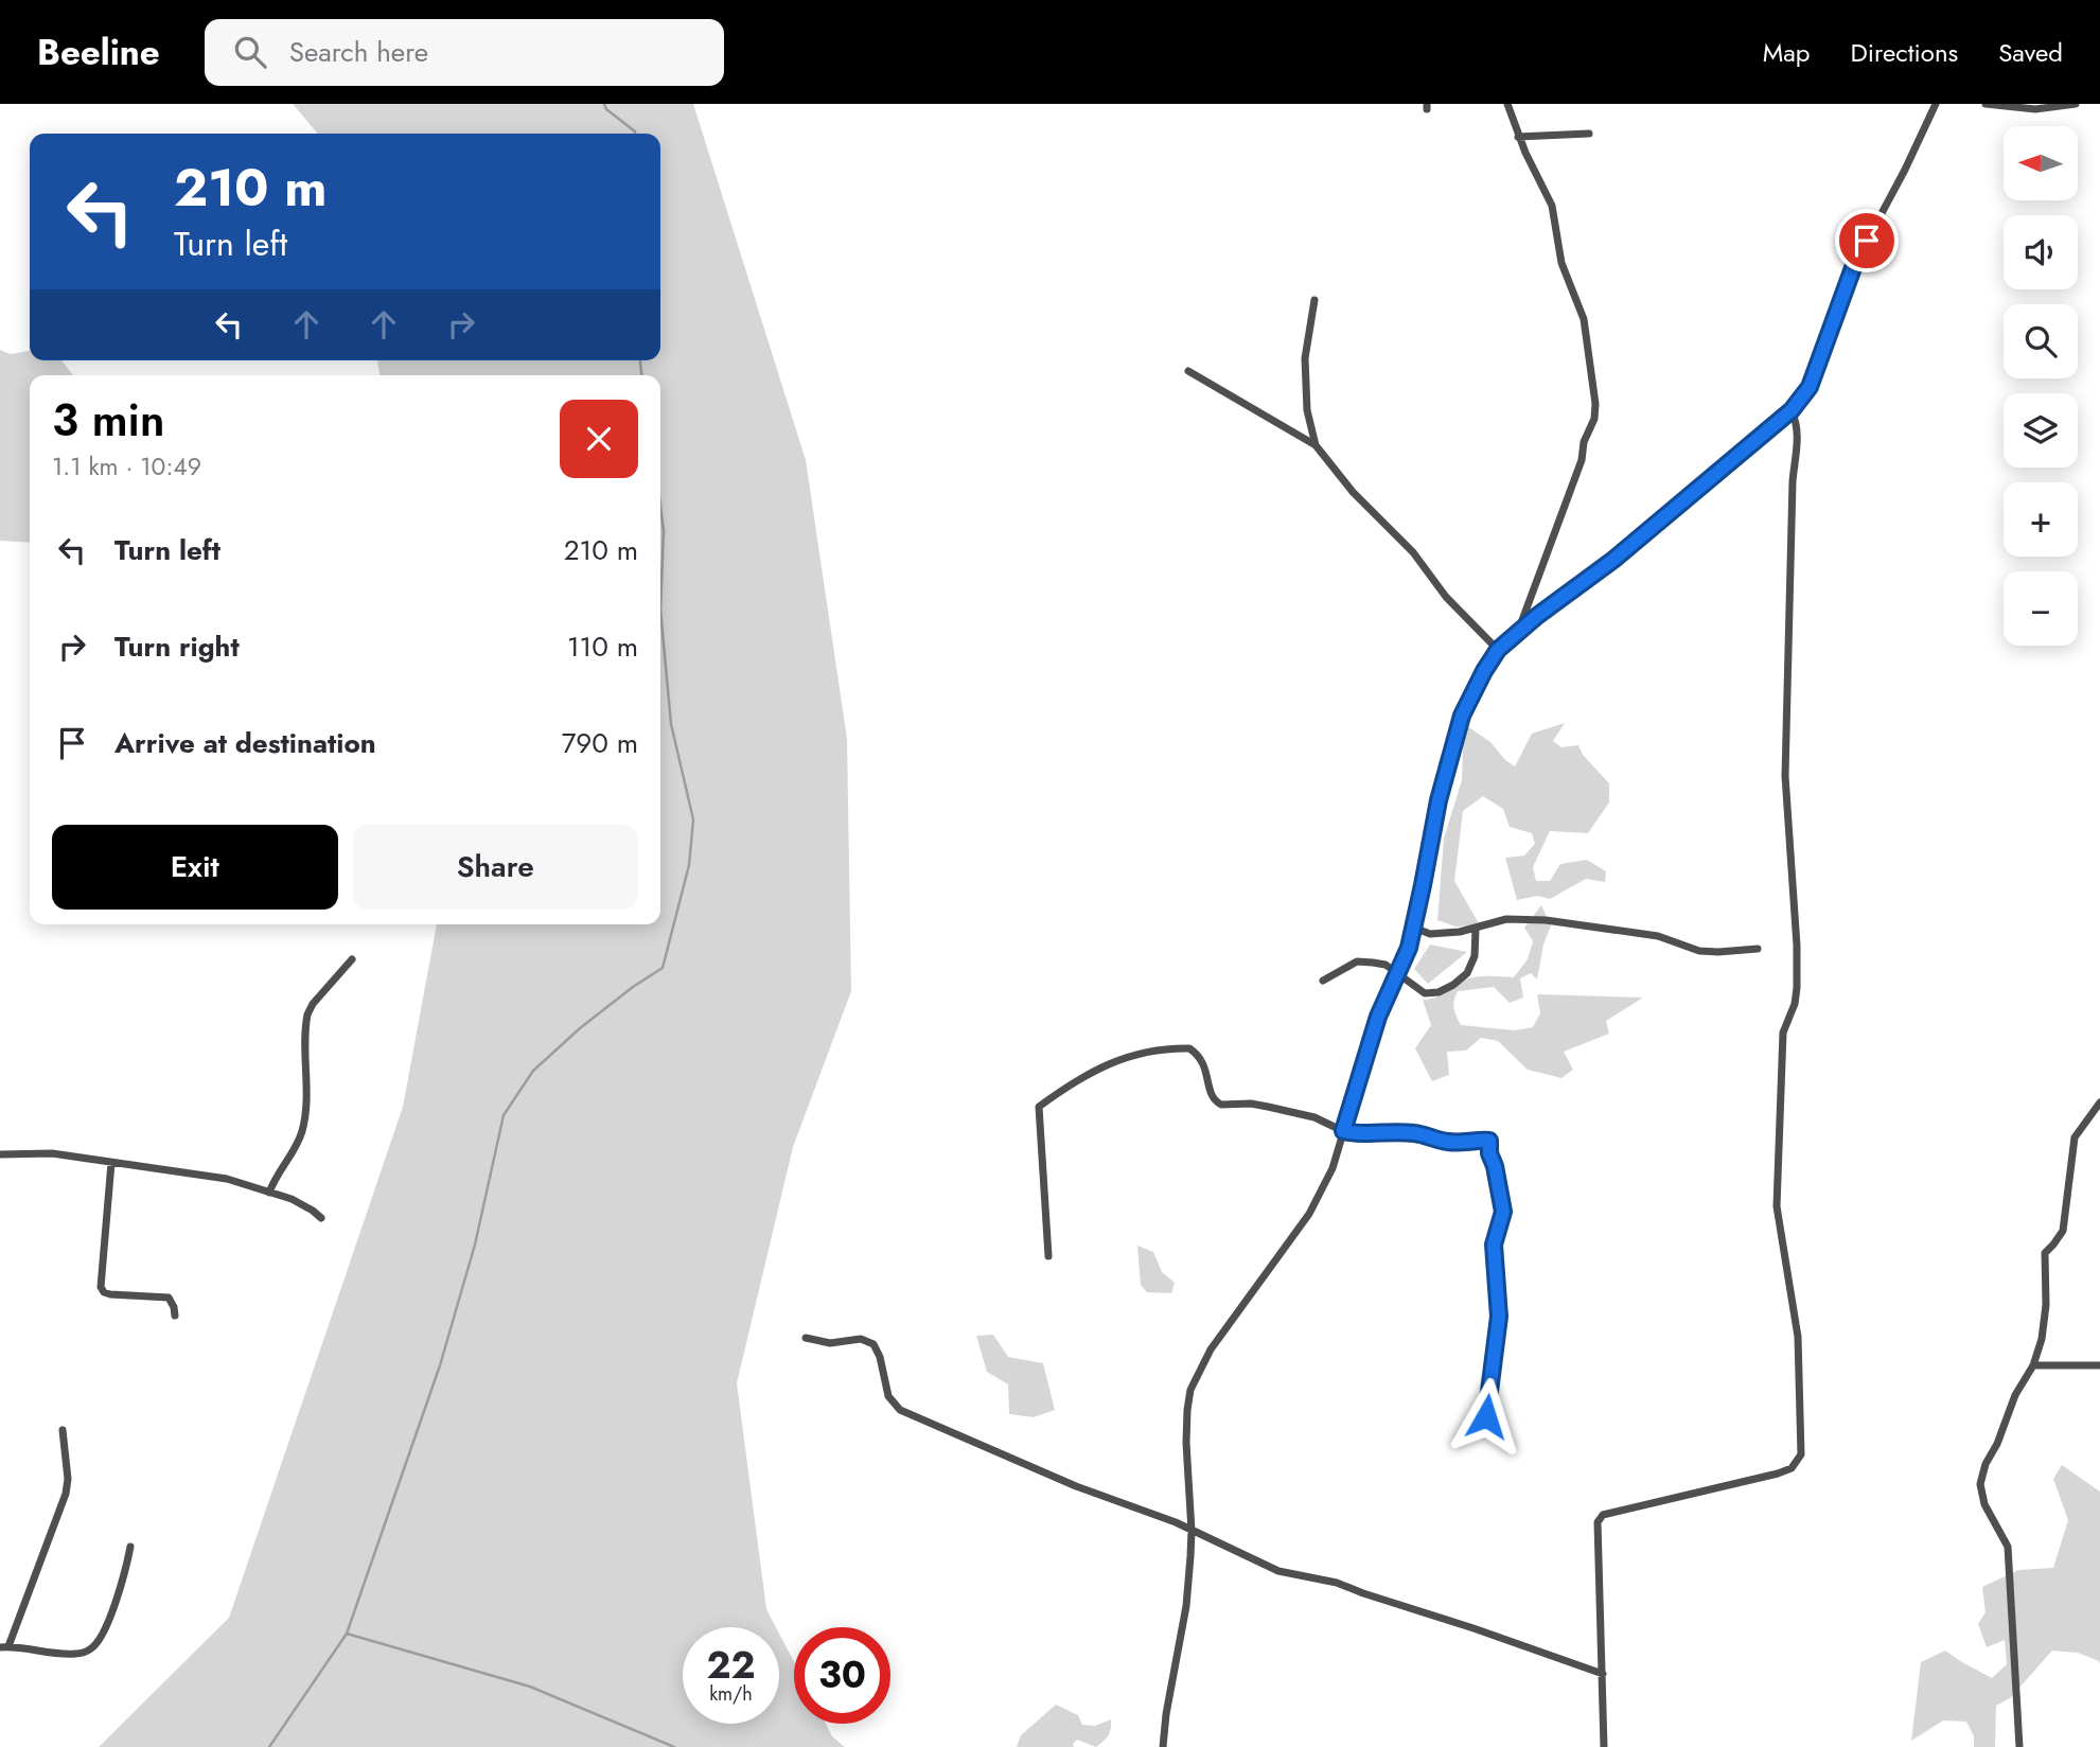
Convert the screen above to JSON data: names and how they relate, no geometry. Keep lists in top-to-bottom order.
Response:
{
  "north": "left",
  "page": {
    "header": "Beeline",
    "search": "Search here",
    "nav": ["Map", "Directions", "Saved"],
    "map_buttons": ["+", "−"],
    "turn": ["210 m", "Turn left"],
    "heading": ["3 min", "1.1 km · 10:49"],
    "list": [
      {
        "name": "Turn left",
        "value": "210 m"
      },
      {
        "name": "Turn right",
        "value": "110 m"
      },
      {
        "name": "Arrive at destination",
        "value": "790 m"
      }
    ],
    "buttons": ["Exit", "Share"],
    "speed": "22 km/h",
    "limit": "30"
  }
}
